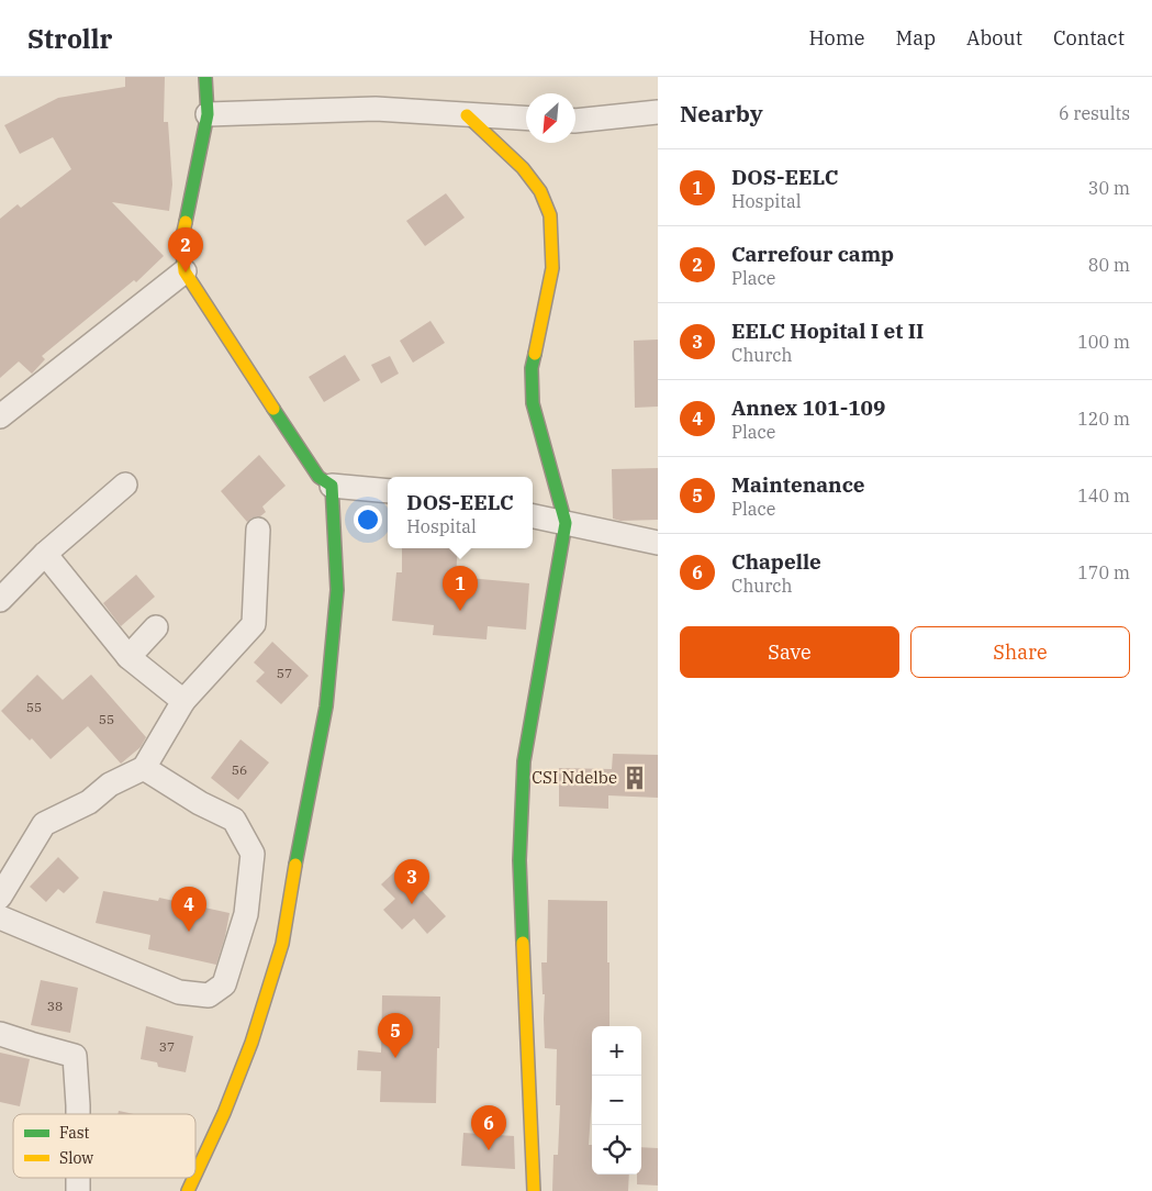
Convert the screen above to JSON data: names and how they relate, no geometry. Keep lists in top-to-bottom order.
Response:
{
  "places": {
    "building": ["CSI Ndelbe"]
  },
  "house_numbers": [
    "57",
    "55",
    "55",
    "56",
    "38",
    "37"
  ],
  "legend": ["Fast", "Slow"],
  "north": "bottom left",
  "page": {
    "header": "Strollr",
    "nav": [
      "Home",
      "Map",
      "About",
      "Contact"
    ],
    "heading": ["Nearby", "6 results"],
    "list": [
      {
        "mark": "1",
        "name": "DOS-EELC",
        "note": "Hospital",
        "value": "30 m"
      },
      {
        "mark": "2",
        "name": "Carrefour camp",
        "note": "Place",
        "value": "80 m"
      },
      {
        "mark": "3",
        "name": "EELC Hopital I et II",
        "note": "Church",
        "value": "100 m"
      },
      {
        "mark": "4",
        "name": "Annex 101-109",
        "note": "Place",
        "value": "120 m"
      },
      {
        "mark": "5",
        "name": "Maintenance",
        "note": "Place",
        "value": "140 m"
      },
      {
        "mark": "6",
        "name": "Chapelle",
        "note": "Church",
        "value": "170 m"
      }
    ],
    "pins": [
      "2",
      "1",
      "3",
      "4",
      "5",
      "6"
    ],
    "popup": ["DOS-EELC", "Hospital"],
    "buttons": ["Save", "Share"],
    "map_buttons": ["+", "−"]
  }
}
